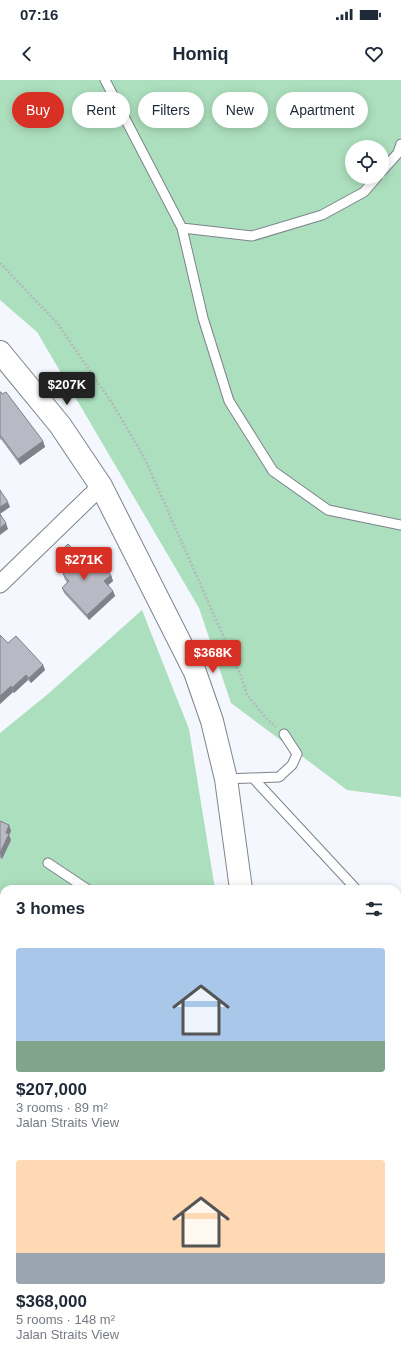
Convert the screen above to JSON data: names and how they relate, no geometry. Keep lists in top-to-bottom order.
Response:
{
  "page": {
    "status": "07:16",
    "header": "Homiq",
    "chip": [
      "Buy",
      "Rent",
      "Filters",
      "New",
      "Apartment"
    ],
    "price": ["$207K", "$271K", "$368K"],
    "heading": "3 homes",
    "list": [
      {
        "name": "$207,000",
        "note": "3 rooms · 89 m² · Jalan Straits View"
      },
      {
        "name": "$368,000",
        "note": "5 rooms · 148 m² · Jalan Straits View"
      }
    ]
  }
}
